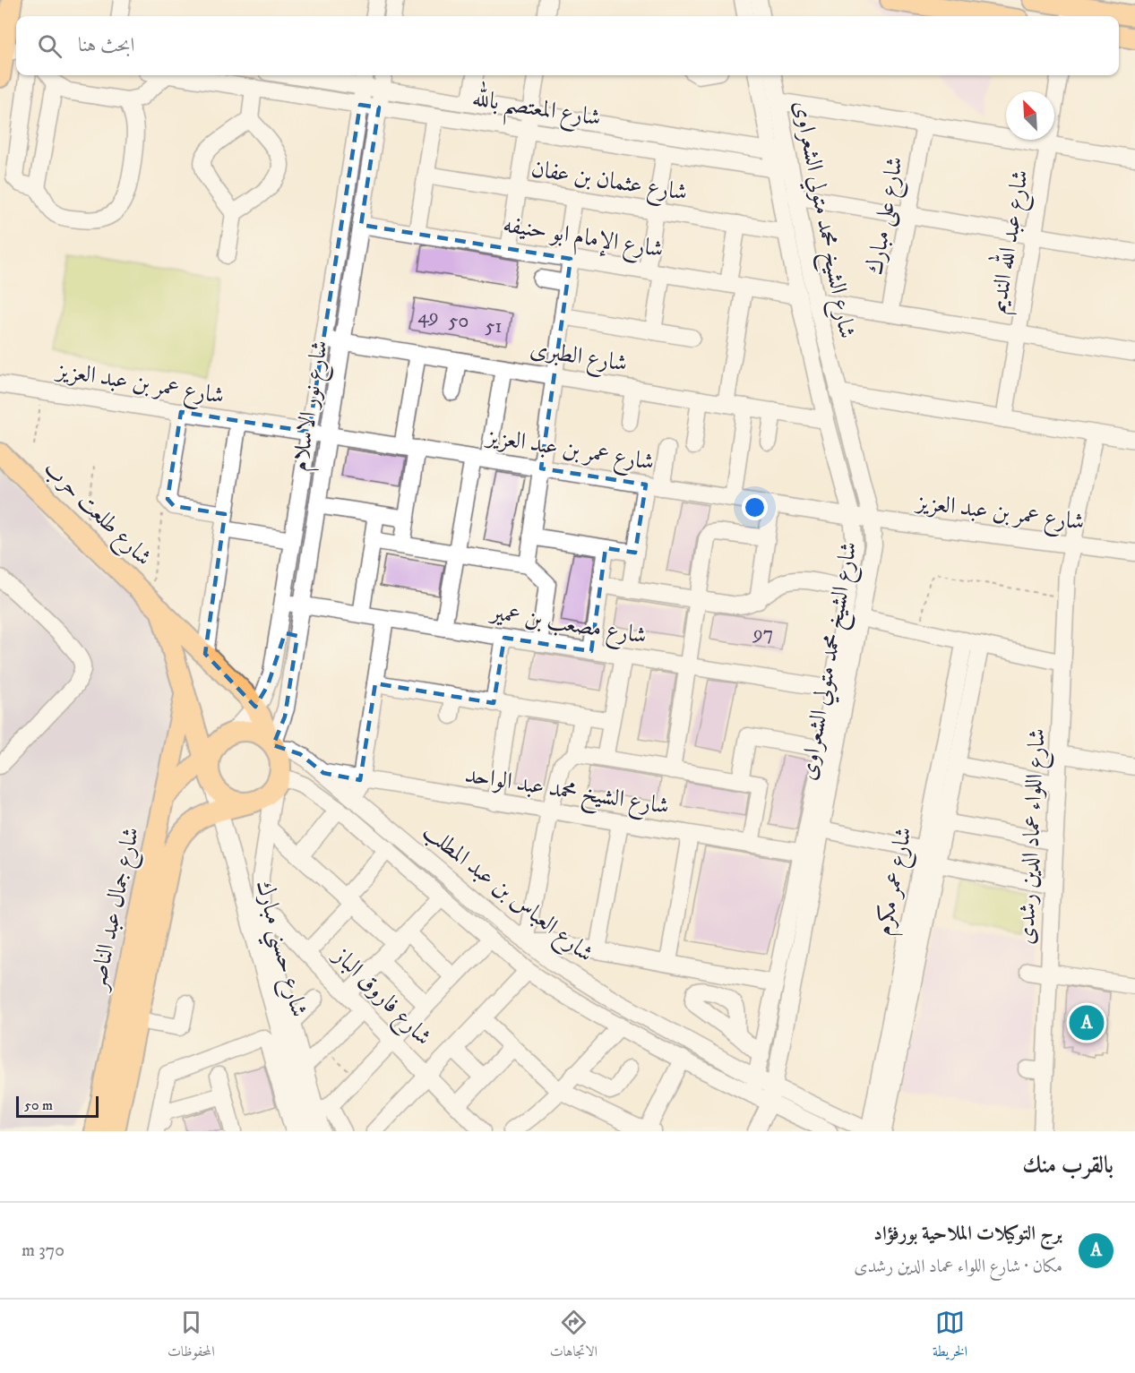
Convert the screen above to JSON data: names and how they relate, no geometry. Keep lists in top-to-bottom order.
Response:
{
  "streets": {
    "main road": ["شارع طلعت حرب", "شارع جمال عبد الناصر"],
    "street": [
      "شارع المعتصم بالله",
      "شارع عثمان بن عفان",
      "شارع على مبارك",
      "شارع الشيخ محمد متولي الشعراوى",
      "شارع الإمام ابو حنيفه",
      "شارع عبد الله النديم",
      "شارع الطبرى",
      "شارع عمر بن عبد العزيز",
      "شارع نور الاسلام",
      "شارع مصعب بن عمير",
      "شارع الشيخ محمد عبد الواحد",
      "شارع اللواء عماد الدين رشدى",
      "شارع عمر مكرم",
      "شارع العباس بن عبد المطلب",
      "شارع حسني مبارك",
      "شارع فاروق الباز"
    ]
  },
  "crossings": [
    ["شارع المعتصم بالله", "شارع الشيخ محمد متولي الشعراوى"],
    ["شارع المعتصم بالله", "شارع نور الاسلام"],
    ["شارع عثمان بن عفان", "شارع الشيخ محمد متولي الشعراوى"],
    ["شارع الشيخ محمد متولي الشعراوى", "شارع الإمام ابو حنيفه"],
    ["شارع الشيخ محمد متولي الشعراوى", "شارع الطبرى"],
    ["شارع الشيخ محمد متولي الشعراوى", "شارع عمر بن عبد العزيز"],
    ["شارع الشيخ محمد متولي الشعراوى", "شارع مصعب بن عمير"],
    ["شارع الشيخ محمد متولي الشعراوى", "شارع الشيخ محمد عبد الواحد"],
    ["شارع الشيخ محمد متولي الشعراوى", "شارع العباس بن عبد المطلب"],
    ["شارع الإمام ابو حنيفه", "شارع نور الاسلام"],
    ["شارع الطبرى", "شارع نور الاسلام"],
    ["شارع عمر بن عبد العزيز", "شارع نور الاسلام"],
    ["شارع عمر بن عبد العزيز", "شارع اللواء عماد الدين رشدى"],
    ["شارع نور الاسلام", "شارع طلعت حرب"],
    ["شارع نور الاسلام", "شارع مصعب بن عمير"],
    ["شارع نور الاسلام", "شارع العباس بن عبد المطلب"],
    ["شارع نور الاسلام", "شارع جمال عبد الناصر"],
    ["شارع نور الاسلام", "شارع حسني مبارك"],
    ["شارع طلعت حرب", "شارع العباس بن عبد المطلب"],
    ["شارع طلعت حرب", "شارع جمال عبد الناصر"],
    ["شارع طلعت حرب", "شارع حسني مبارك"],
    ["شارع الشيخ محمد عبد الواحد", "شارع العباس بن عبد المطلب"],
    ["شارع عمر مكرم", "شارع العباس بن عبد المطلب"],
    ["شارع العباس بن عبد المطلب", "شارع جمال عبد الناصر"],
    ["شارع العباس بن عبد المطلب", "شارع حسني مبارك"],
    ["شارع جمال عبد الناصر", "شارع حسني مبارك"],
    ["شارع حسني مبارك", "شارع فاروق الباز"]
  ],
  "house_numbers": [
    "49",
    "50",
    "51",
    "97"
  ],
  "scale_bar": "50 m",
  "north": "top left",
  "page": {
    "search": "ابحث هنا",
    "pins": "A",
    "scale": "50 m",
    "heading": "بالقرب منك",
    "list": [
      {
        "mark": "A",
        "name": "برج التوكيلات الملاحية بورفؤاد",
        "note": "مكان · شارع اللواء عماد الدين رشدى",
        "value": "370 m"
      }
    ],
    "nav": ["الخريطة", "الاتجاهات", "المحفوظات"]
  }
}
